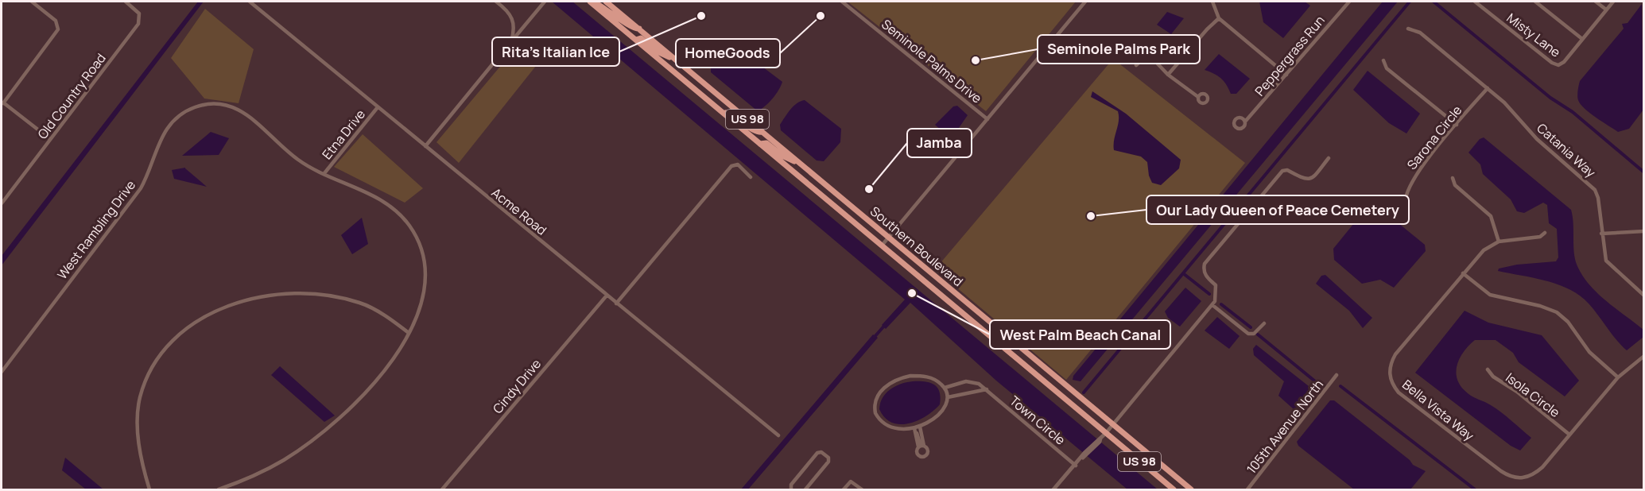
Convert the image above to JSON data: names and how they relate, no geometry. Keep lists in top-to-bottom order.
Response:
{
  "streets": {
    "highway": ["US 98", "Southern Boulevard"],
    "street": [
      "Misty Lane",
      "Peppergrass Run",
      "Seminole Palms Drive",
      "Old Country Road",
      "Etna Drive",
      "Sarona Circle",
      "Catania Way",
      "Acme Road",
      "West Rambling Drive",
      "Cindy Drive",
      "Isola Circle",
      "Bella Vista Way",
      "Town Circle",
      "105th Avenue North"
    ]
  },
  "crossings": [
    ["Etna Drive", "Acme Road"],
    ["Etna Drive", "West Rambling Drive"],
    ["Sarona Circle", "Catania Way"],
    ["Acme Road", "Cindy Drive"],
    ["Isola Circle", "Bella Vista Way"]
  ],
  "places": [
    "Rita's Italian Ice",
    "HomeGoods",
    "Seminole Palms Park",
    "Jamba",
    "Our Lady Queen of Peace Cemetery",
    "West Palm Beach Canal"
  ]
}
